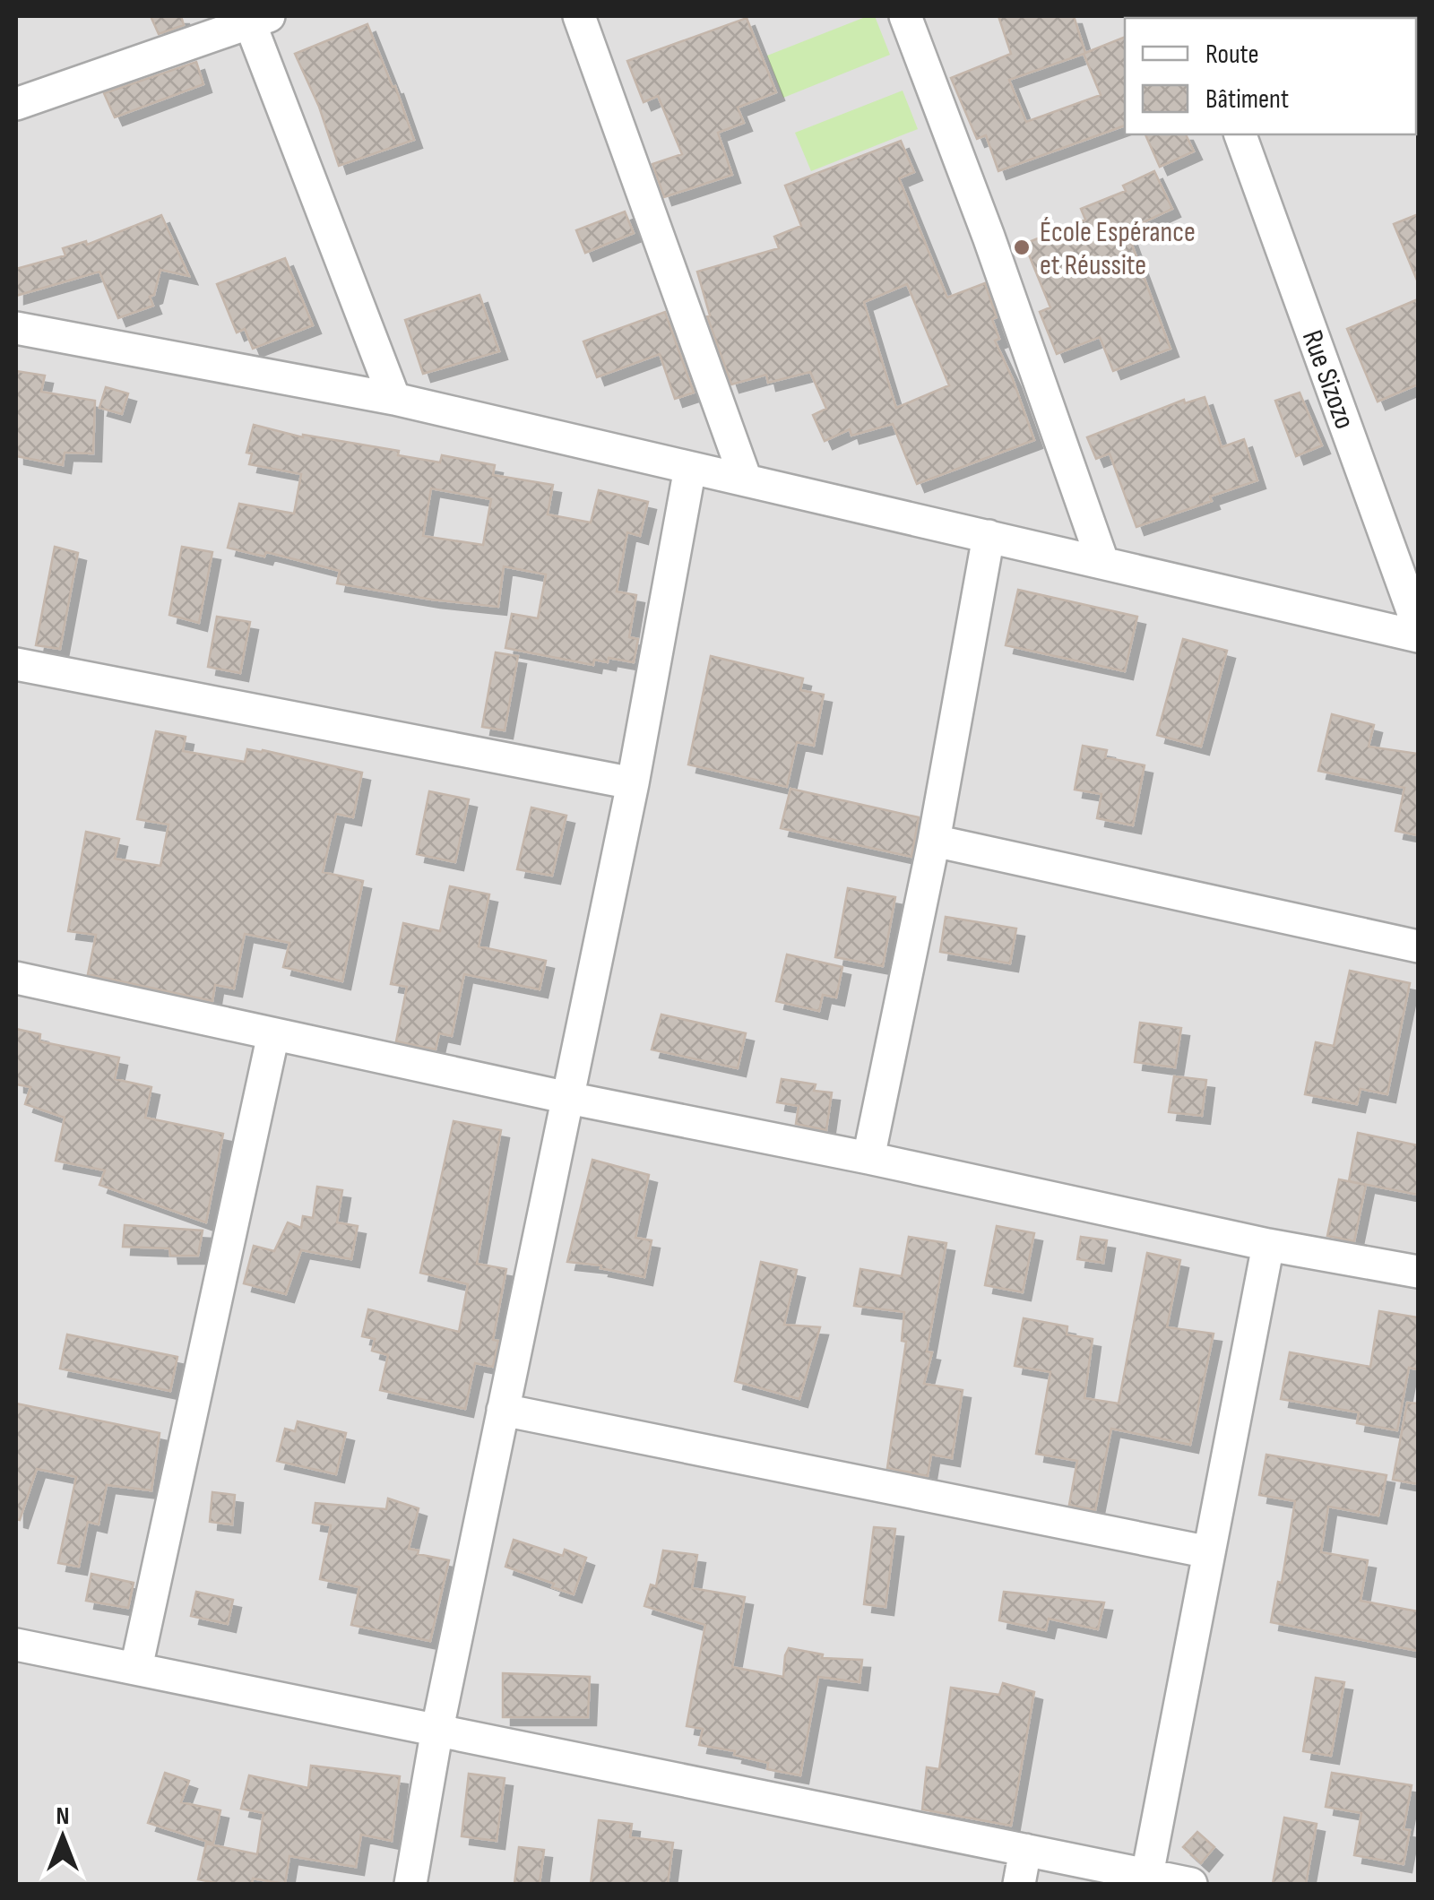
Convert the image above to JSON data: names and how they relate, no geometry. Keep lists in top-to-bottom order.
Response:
{
  "streets": {
    "street": ["Rue Sizozo"]
  },
  "places": ["École Espérance et Réussite"],
  "legend": ["Route", "Bâtiment"],
  "north": "top"
}
